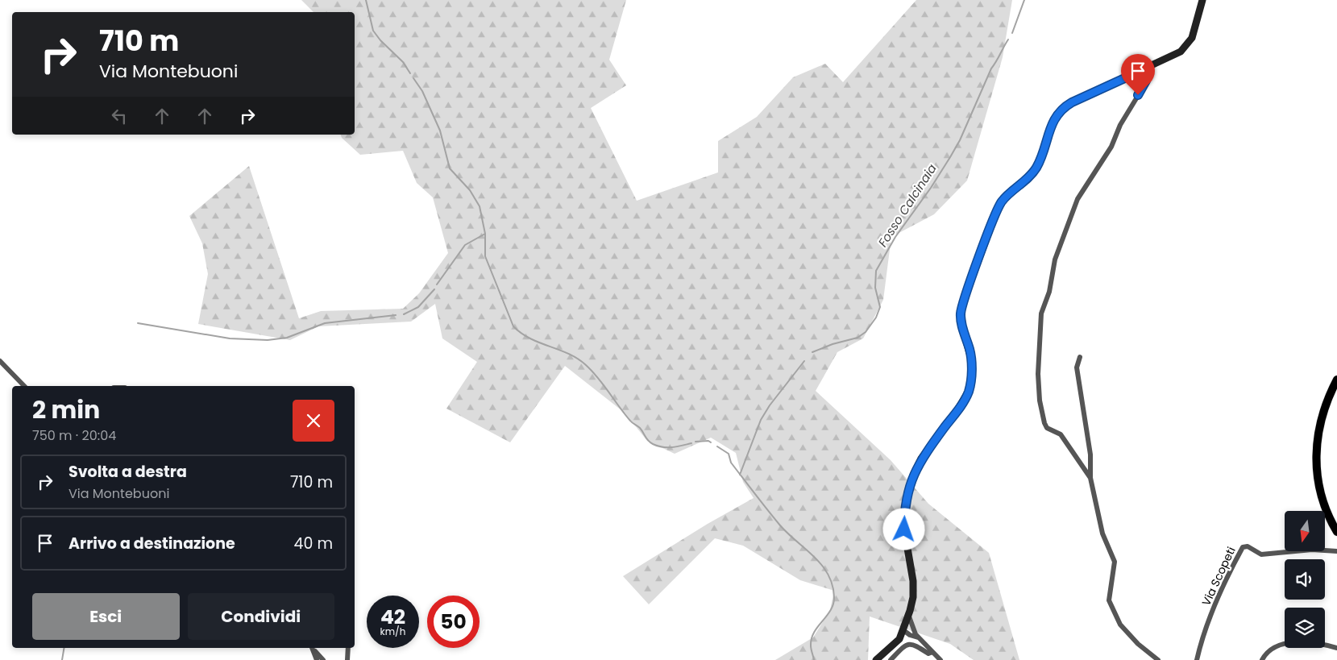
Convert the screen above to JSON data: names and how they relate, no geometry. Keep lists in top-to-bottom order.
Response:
{
  "streets": {
    "street": ["Via Scopeti"]
  },
  "water": ["Fosso Calcinaia"],
  "north": "bottom",
  "page": {
    "turn": ["710 m", "Via Montebuoni"],
    "heading": ["2 min", "750 m · 20:04"],
    "list": [
      {
        "name": "Svolta a destra",
        "note": "Via Montebuoni",
        "value": "710 m"
      },
      {
        "name": "Arrivo a destinazione",
        "value": "40 m"
      }
    ],
    "buttons": ["Esci", "Condividi"],
    "speed": "42 km/h",
    "limit": "50"
  }
}
